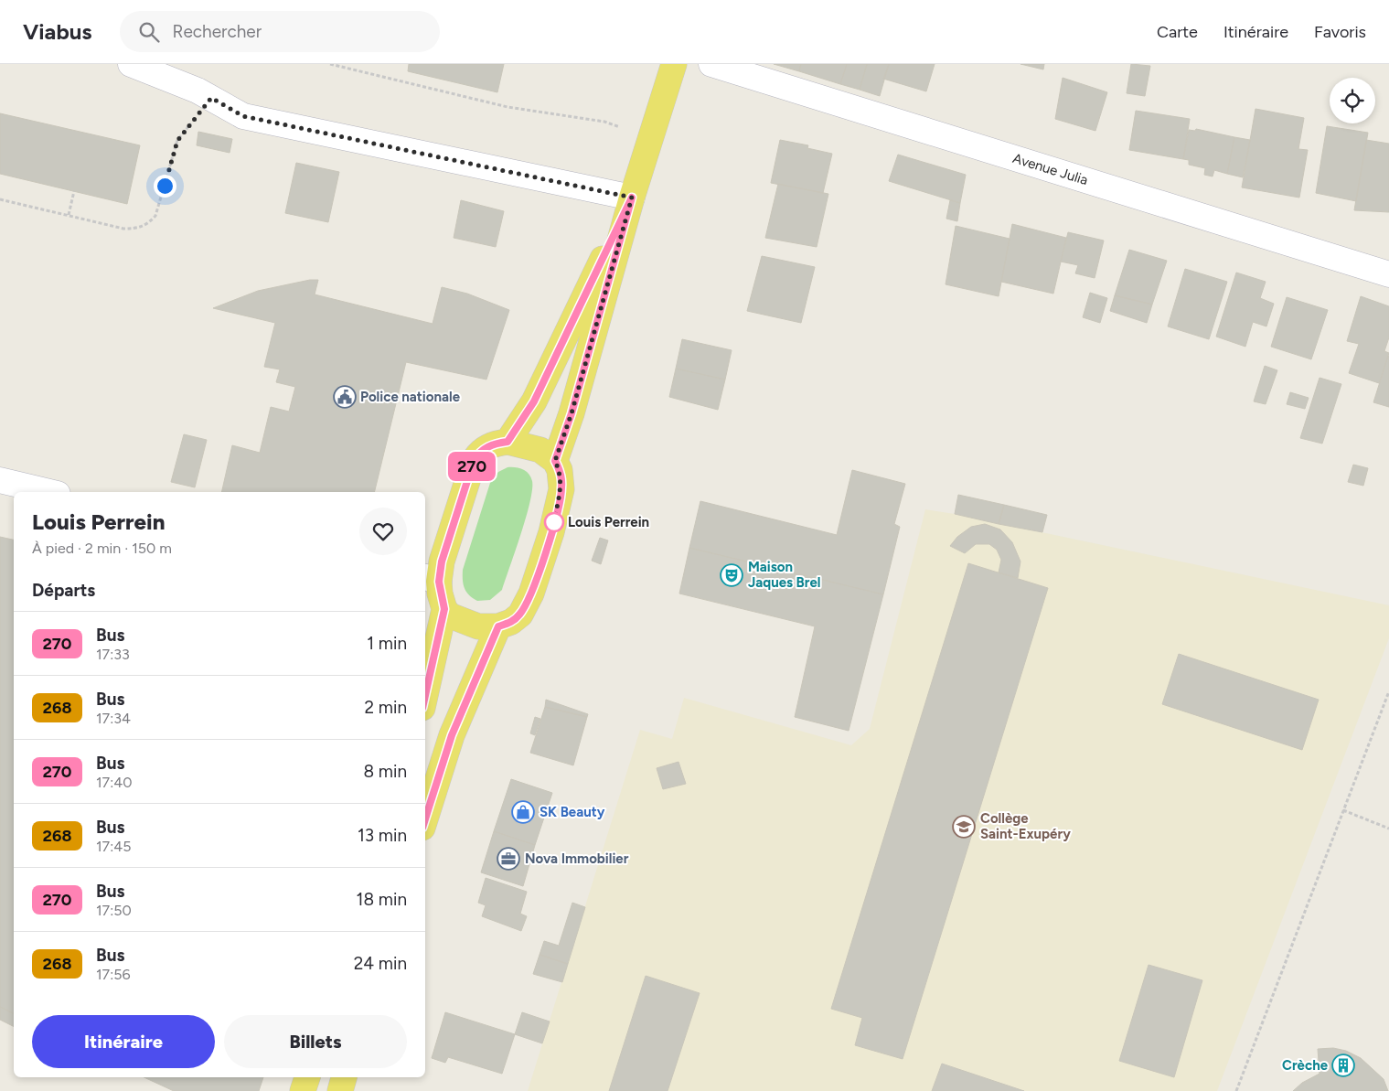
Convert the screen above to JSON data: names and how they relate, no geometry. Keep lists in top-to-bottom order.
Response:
{
  "streets": {
    "street": ["Avenue Julia"]
  },
  "places": {
    "public building": ["Police nationale"],
    "other": ["Louis Perrein"],
    "theatre": ["Maison Jaques Brel"],
    "shop": ["SK Beauty"],
    "school or university": ["Collège Saint-Exupéry"],
    "office": ["Nova Immobilier"],
    "building": ["Crèche"]
  },
  "lines": ["bus line 270"],
  "page": {
    "header": "Viabus",
    "search": "Rechercher",
    "nav": ["Carte", "Itinéraire", "Favoris"],
    "on_map": "270",
    "heading": [
      ["Louis Perrein", "À pied · 2 min · 150 m"],
      "Départs"
    ],
    "list": [
      {
        "mark": "270",
        "name": "Bus",
        "note": "17:33",
        "value": "1 min"
      },
      {
        "mark": "268",
        "name": "Bus",
        "note": "17:34",
        "value": "2 min"
      },
      {
        "mark": "270",
        "name": "Bus",
        "note": "17:40",
        "value": "8 min"
      },
      {
        "mark": "268",
        "name": "Bus",
        "note": "17:45",
        "value": "13 min"
      },
      {
        "mark": "270",
        "name": "Bus",
        "note": "17:50",
        "value": "18 min"
      },
      {
        "mark": "268",
        "name": "Bus",
        "note": "17:56",
        "value": "24 min"
      }
    ],
    "buttons": ["Itinéraire", "Billets"]
  }
}
